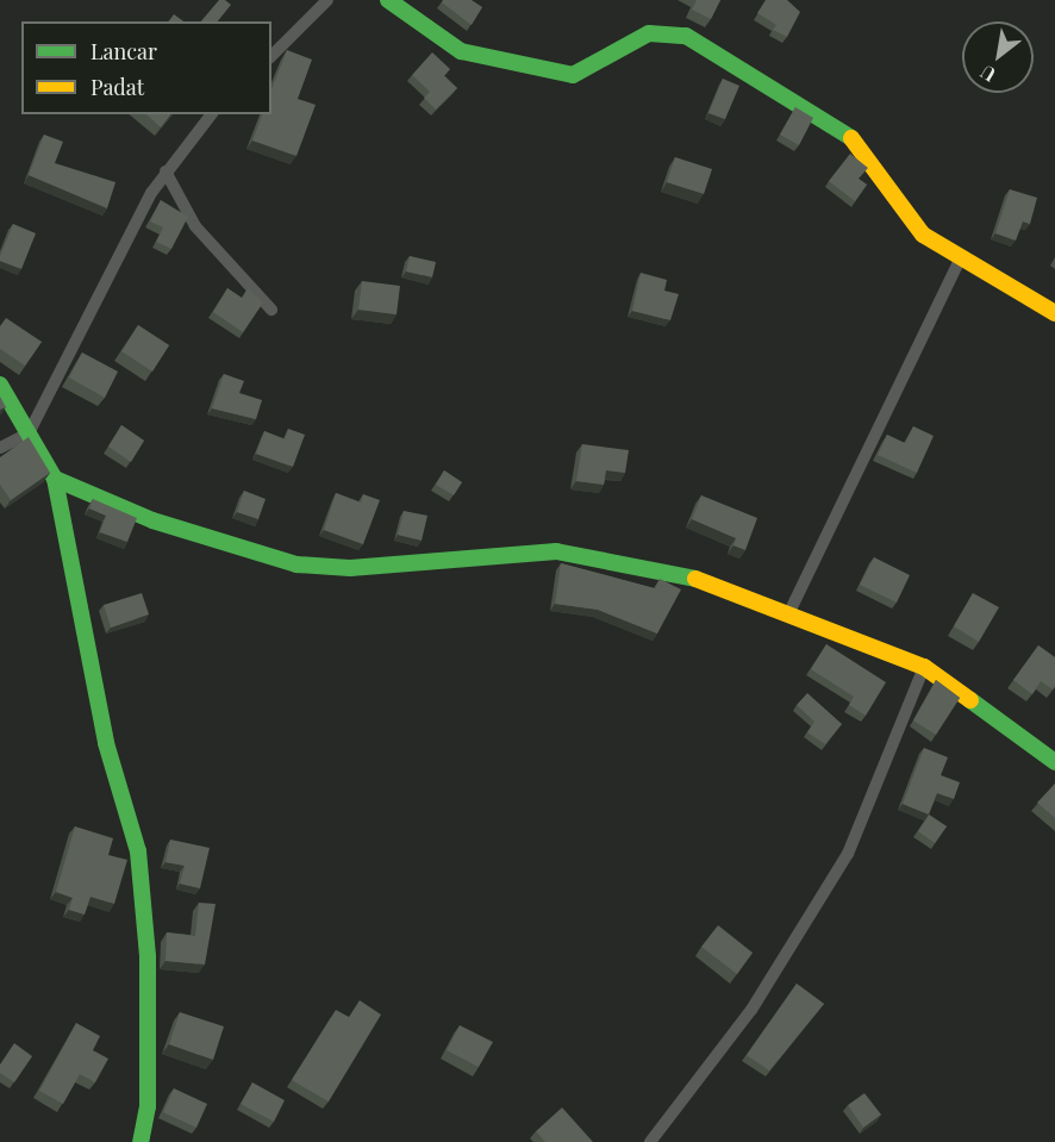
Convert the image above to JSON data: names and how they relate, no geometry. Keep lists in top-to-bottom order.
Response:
{
  "legend": ["Lancar", "Padat"],
  "north": "bottom left"
}
